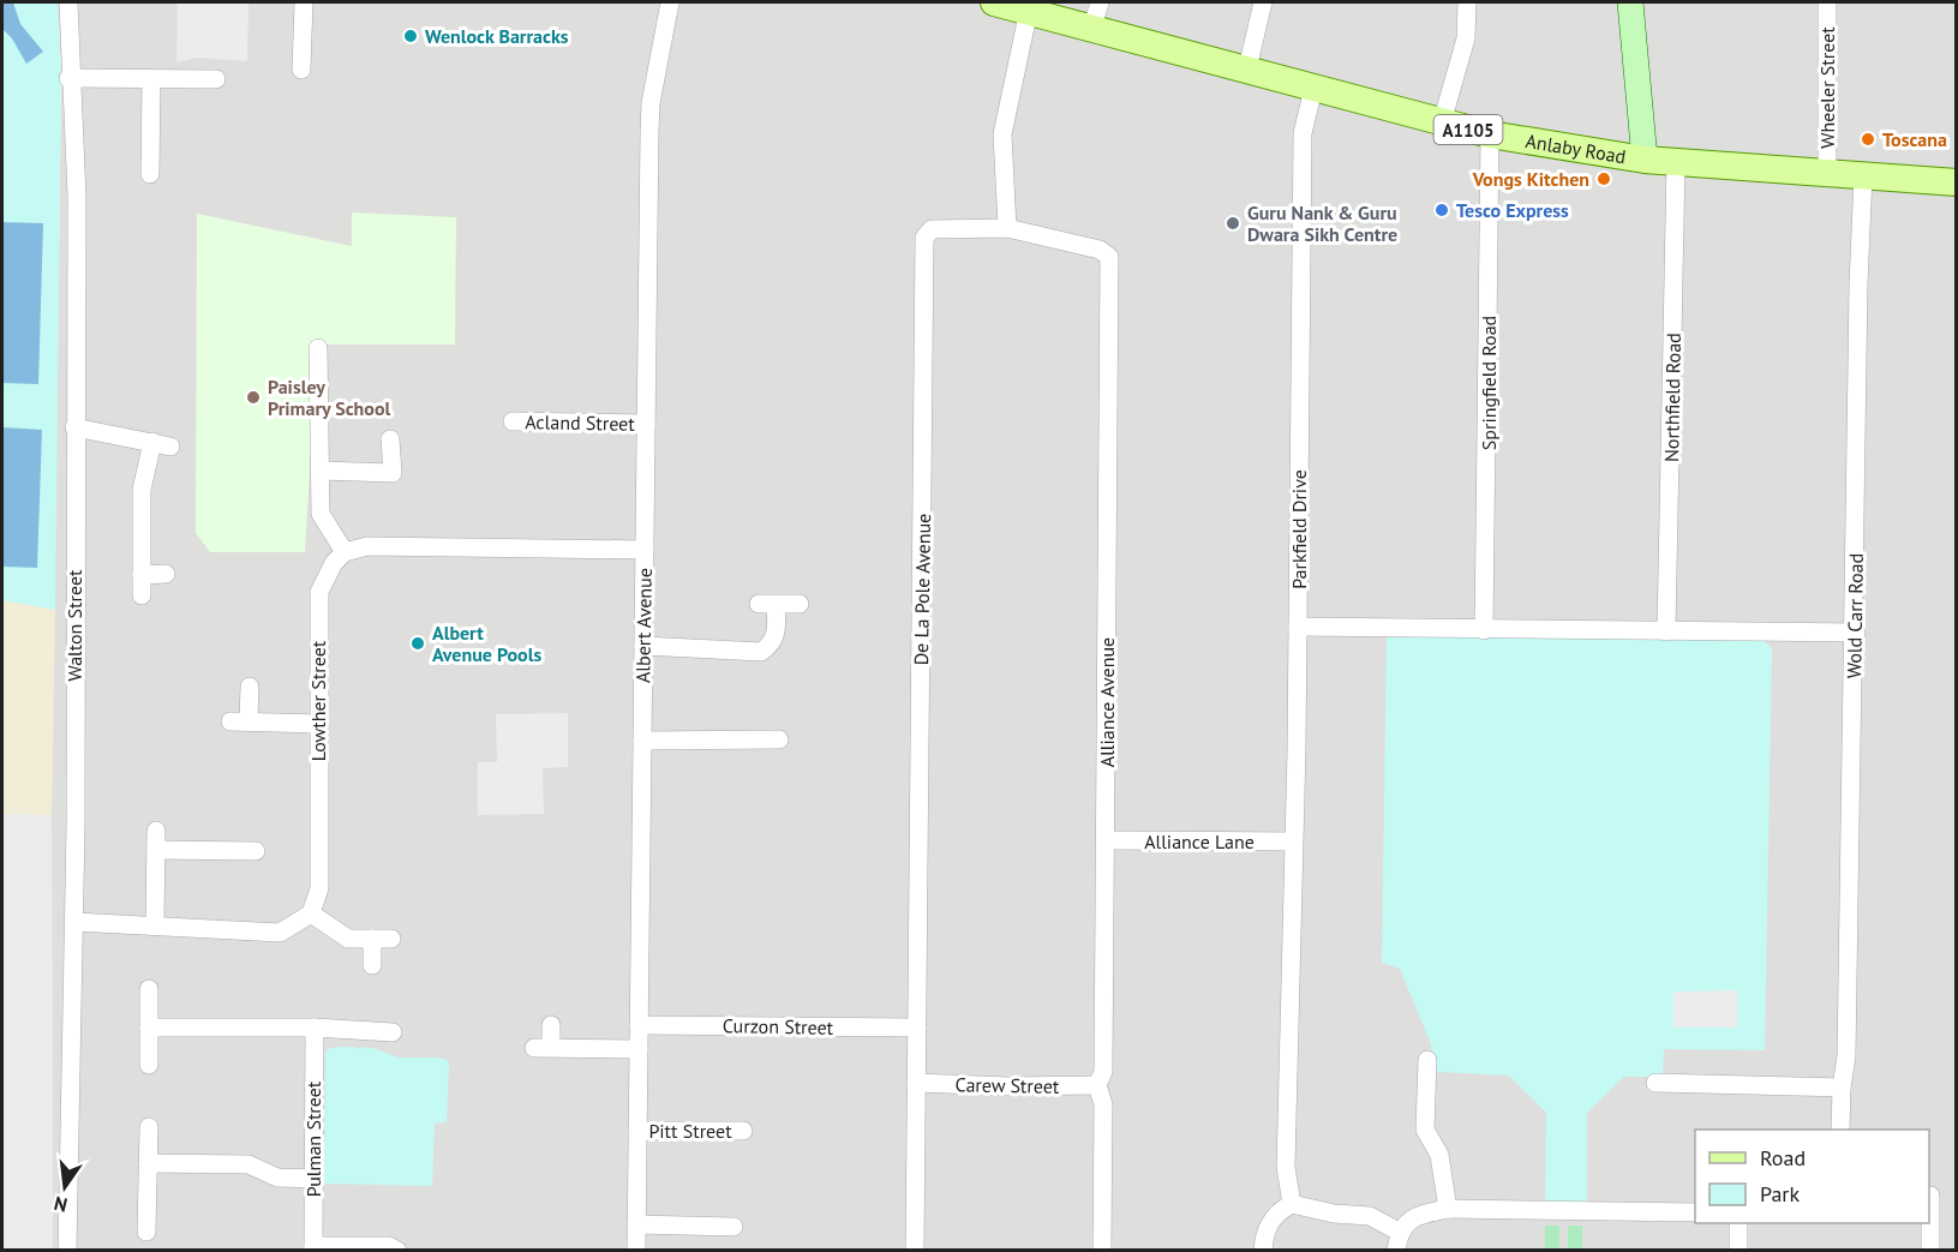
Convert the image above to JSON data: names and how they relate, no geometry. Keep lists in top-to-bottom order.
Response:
{
  "streets": {
    "main road": ["A1105", "Anlaby Road"],
    "street": [
      "Wheeler Street",
      "Springfield Road",
      "Northfield Road",
      "Acland Street",
      "Parkfield Drive",
      "De La Pole Avenue",
      "Wold Carr Road",
      "Walton Street",
      "Albert Avenue",
      "Lowther Street",
      "Alliance Avenue",
      "Alliance Lane",
      "Curzon Street",
      "Carew Street",
      "Pitt Street",
      "Pulman Street"
    ]
  },
  "crossings": [
    ["Wheeler Street", "Anlaby Road"],
    ["Anlaby Road", "Springfield Road"],
    ["Anlaby Road", "Northfield Road"],
    ["Anlaby Road", "Parkfield Drive"],
    ["Anlaby Road", "Wold Carr Road"],
    ["Acland Street", "Albert Avenue"],
    ["Parkfield Drive", "Alliance Lane"],
    ["De La Pole Avenue", "Alliance Avenue"],
    ["De La Pole Avenue", "Curzon Street"],
    ["De La Pole Avenue", "Carew Street"],
    ["Albert Avenue", "Curzon Street"],
    ["Albert Avenue", "Pitt Street"],
    ["Alliance Avenue", "Alliance Lane"],
    ["Alliance Avenue", "Carew Street"]
  ],
  "places": [
    "Wenlock Barracks",
    "Toscana",
    "Vongs Kitchen",
    "Tesco Express",
    "Guru Nank & Guru Dwara Sikh Centre",
    "Paisley Primary School",
    "Albert Avenue Pools"
  ],
  "legend": ["Road", "Park"],
  "north": "bottom"
}
